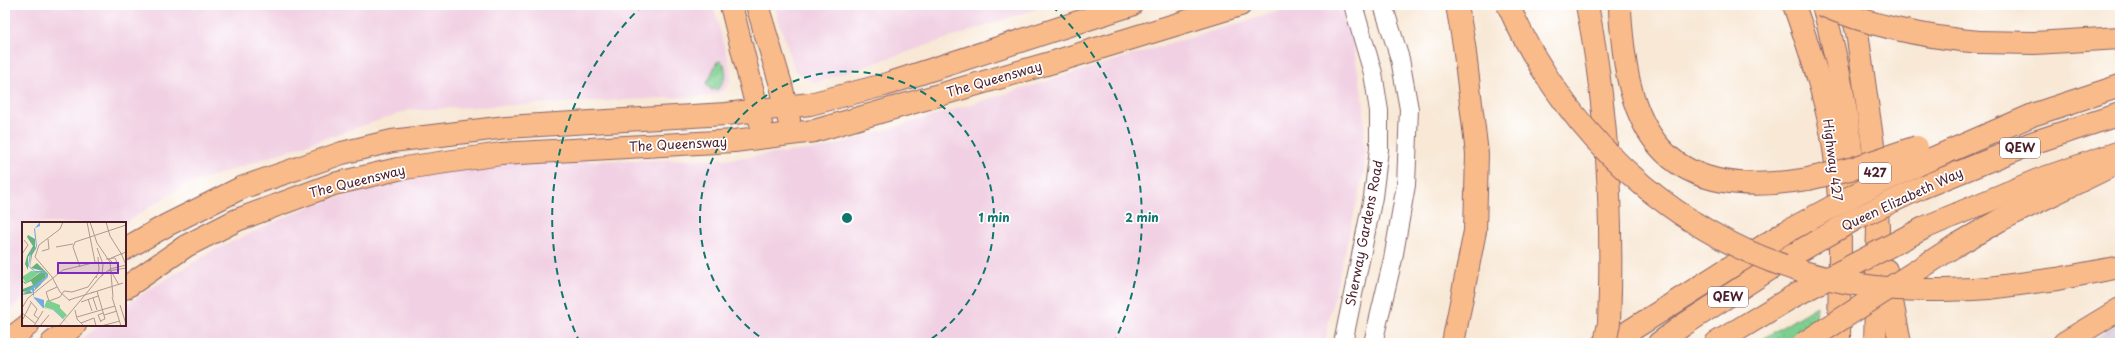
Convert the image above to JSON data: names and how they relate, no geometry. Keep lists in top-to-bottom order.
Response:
{
  "streets": {
    "main road": [
      "The Queensway",
      "QEW",
      "Highway 427",
      "427",
      "Queen Elizabeth Way"
    ],
    "street": ["Sherway Gardens Road"]
  },
  "rings": ["1 min", "2 min"]
}
